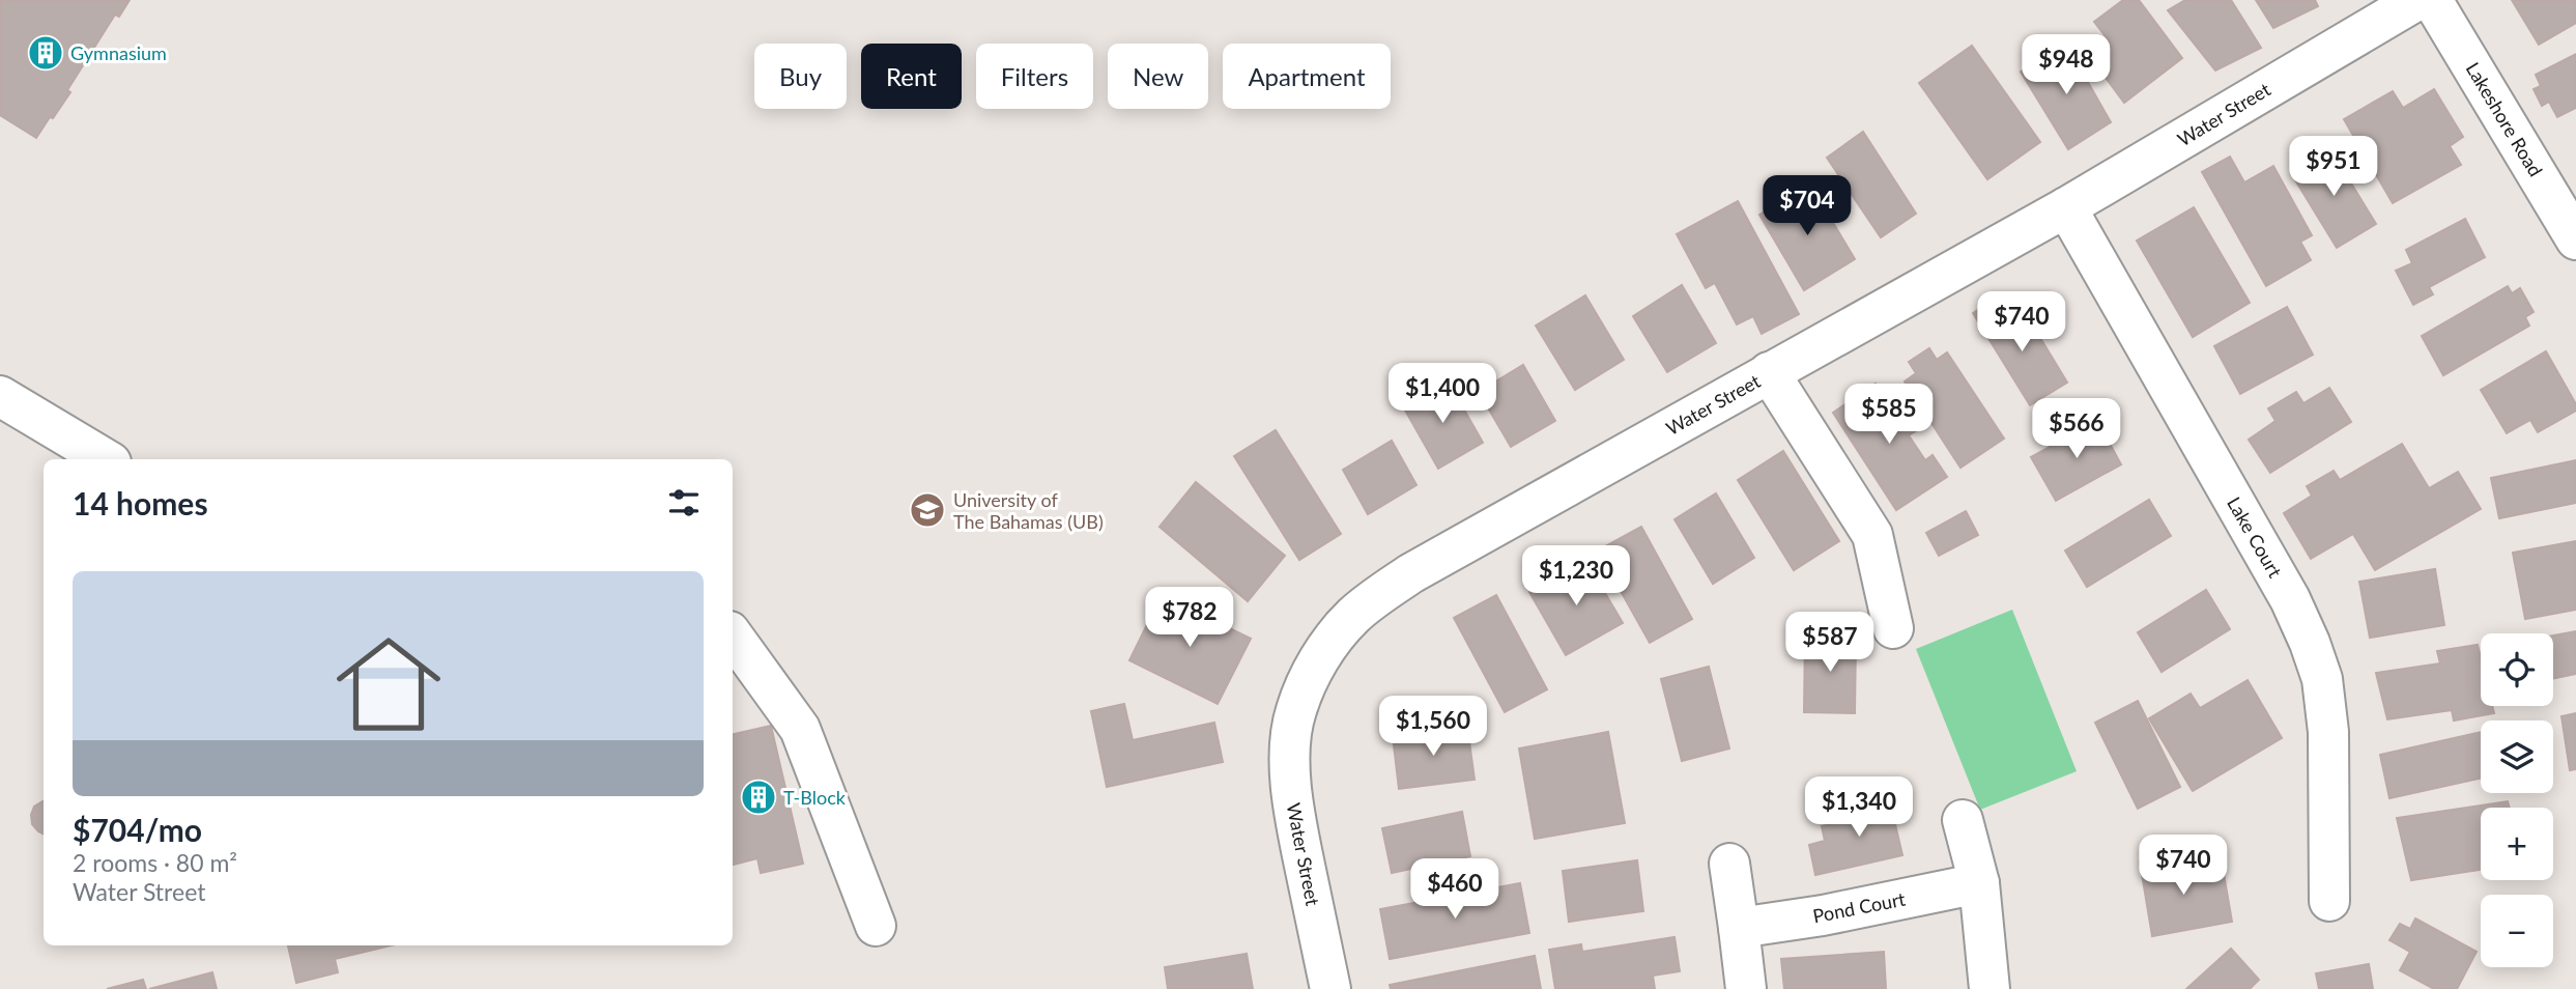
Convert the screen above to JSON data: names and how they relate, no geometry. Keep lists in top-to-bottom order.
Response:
{
  "streets": {
    "street": [
      "Water Street",
      "Lakeshore Road",
      "Lake Court",
      "Pond Court"
    ]
  },
  "crossings": [
    ["Water Street", "Lake Court"]
  ],
  "places": {
    "building": ["Gymnasium", "T-Block"],
    "school or university": ["University of The Bahamas (UB)"]
  },
  "page": {
    "price": [
      "$948",
      "$951",
      "$704",
      "$740",
      "$1,400",
      "$585",
      "$566",
      "$1,230",
      "$782",
      "$587",
      "$1,560",
      "$1,340",
      "$740",
      "$460"
    ],
    "chip": [
      "Buy",
      "Rent",
      "Filters",
      "New",
      "Apartment"
    ],
    "heading": "14 homes",
    "list": [
      {
        "name": "$704/mo",
        "note": "2 rooms · 80 m² · Water Street"
      }
    ],
    "map_buttons": ["+", "−"]
  }
}
